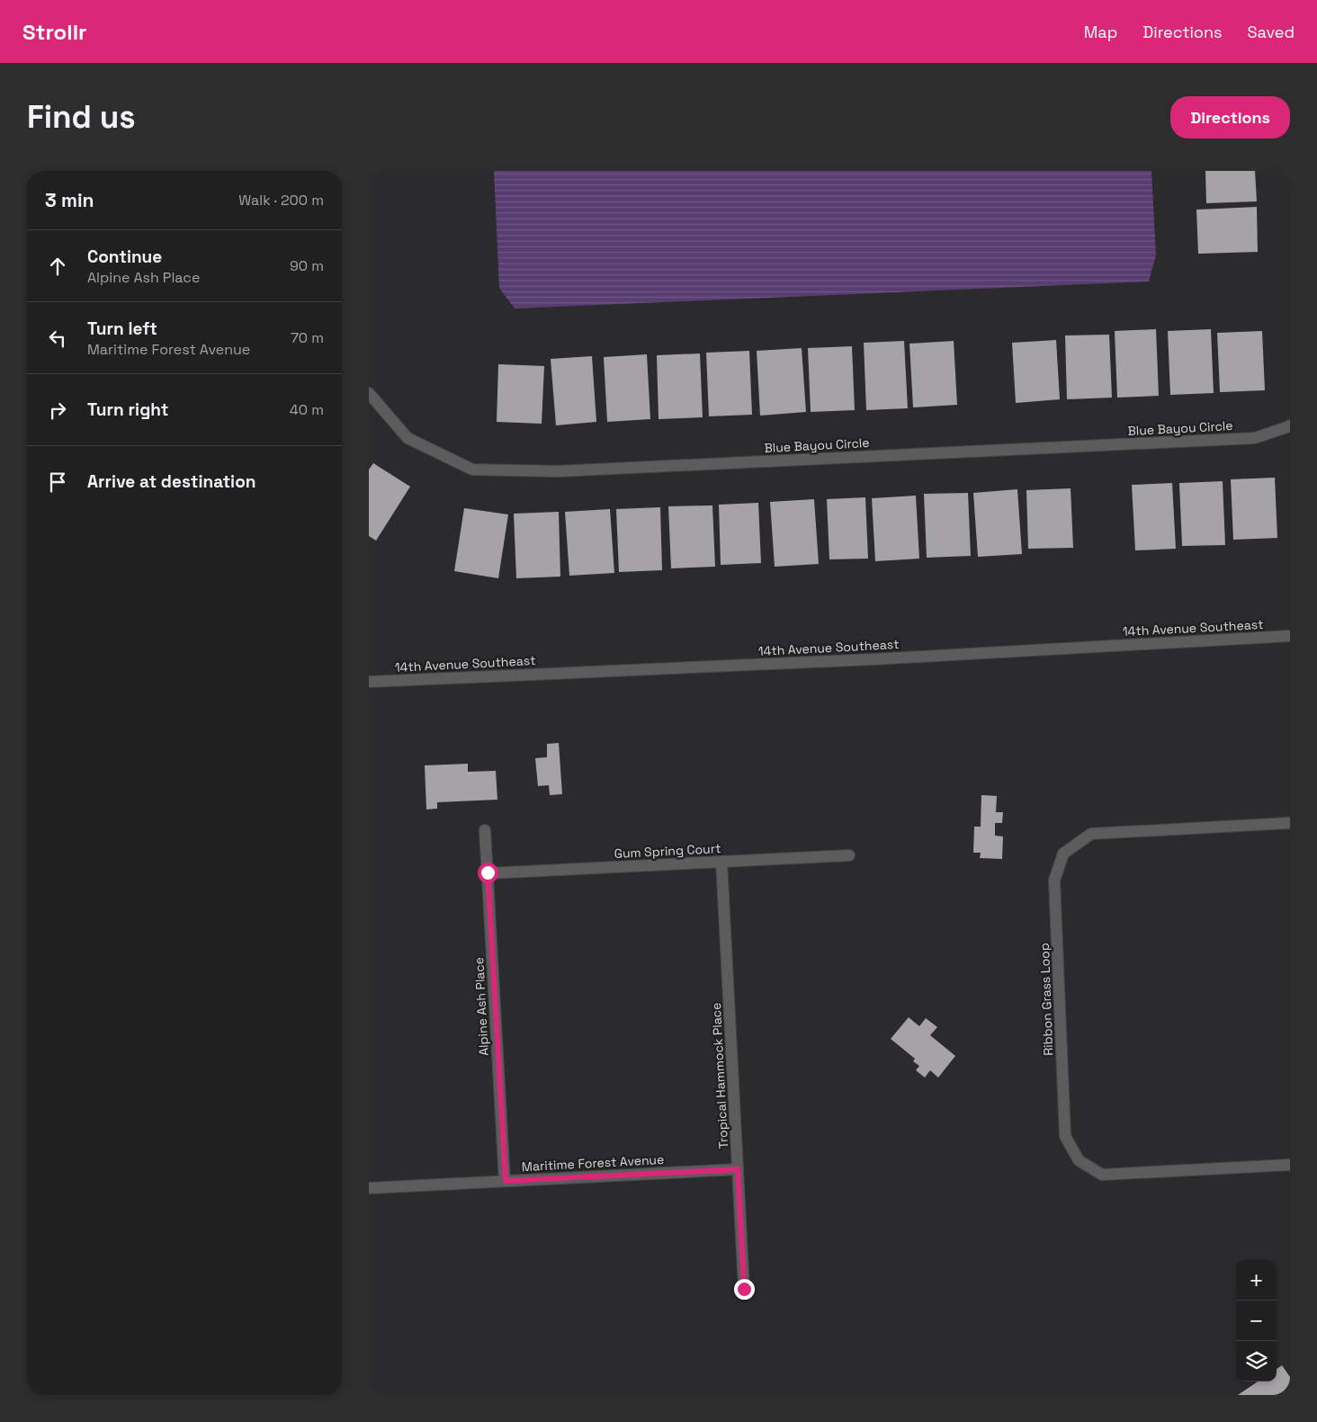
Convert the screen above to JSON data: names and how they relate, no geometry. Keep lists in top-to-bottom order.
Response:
{
  "streets": {
    "street": [
      "Blue Bayou Circle",
      "14th Avenue Southeast",
      "Gum Spring Court",
      "Ribbon Grass Loop",
      "Alpine Ash Place",
      "Tropical Hammock Place",
      "Maritime Forest Avenue"
    ]
  },
  "crossings": [
    ["Gum Spring Court", "Alpine Ash Place"],
    ["Gum Spring Court", "Tropical Hammock Place"],
    ["Alpine Ash Place", "Maritime Forest Avenue"],
    ["Tropical Hammock Place", "Maritime Forest Avenue"]
  ],
  "page": {
    "header": "Strollr",
    "nav": ["Map", "Directions", "Saved"],
    "buttons": "Directions",
    "title": "Find us",
    "heading": ["3 min", "Walk · 200 m"],
    "list": [
      ["Continue", "Alpine Ash Place", "90 m"],
      ["Turn left", "Maritime Forest Avenue", "70 m"],
      ["Turn right", "40 m"],
      "Arrive at destination"
    ],
    "map_buttons": ["+", "−"]
  }
}
